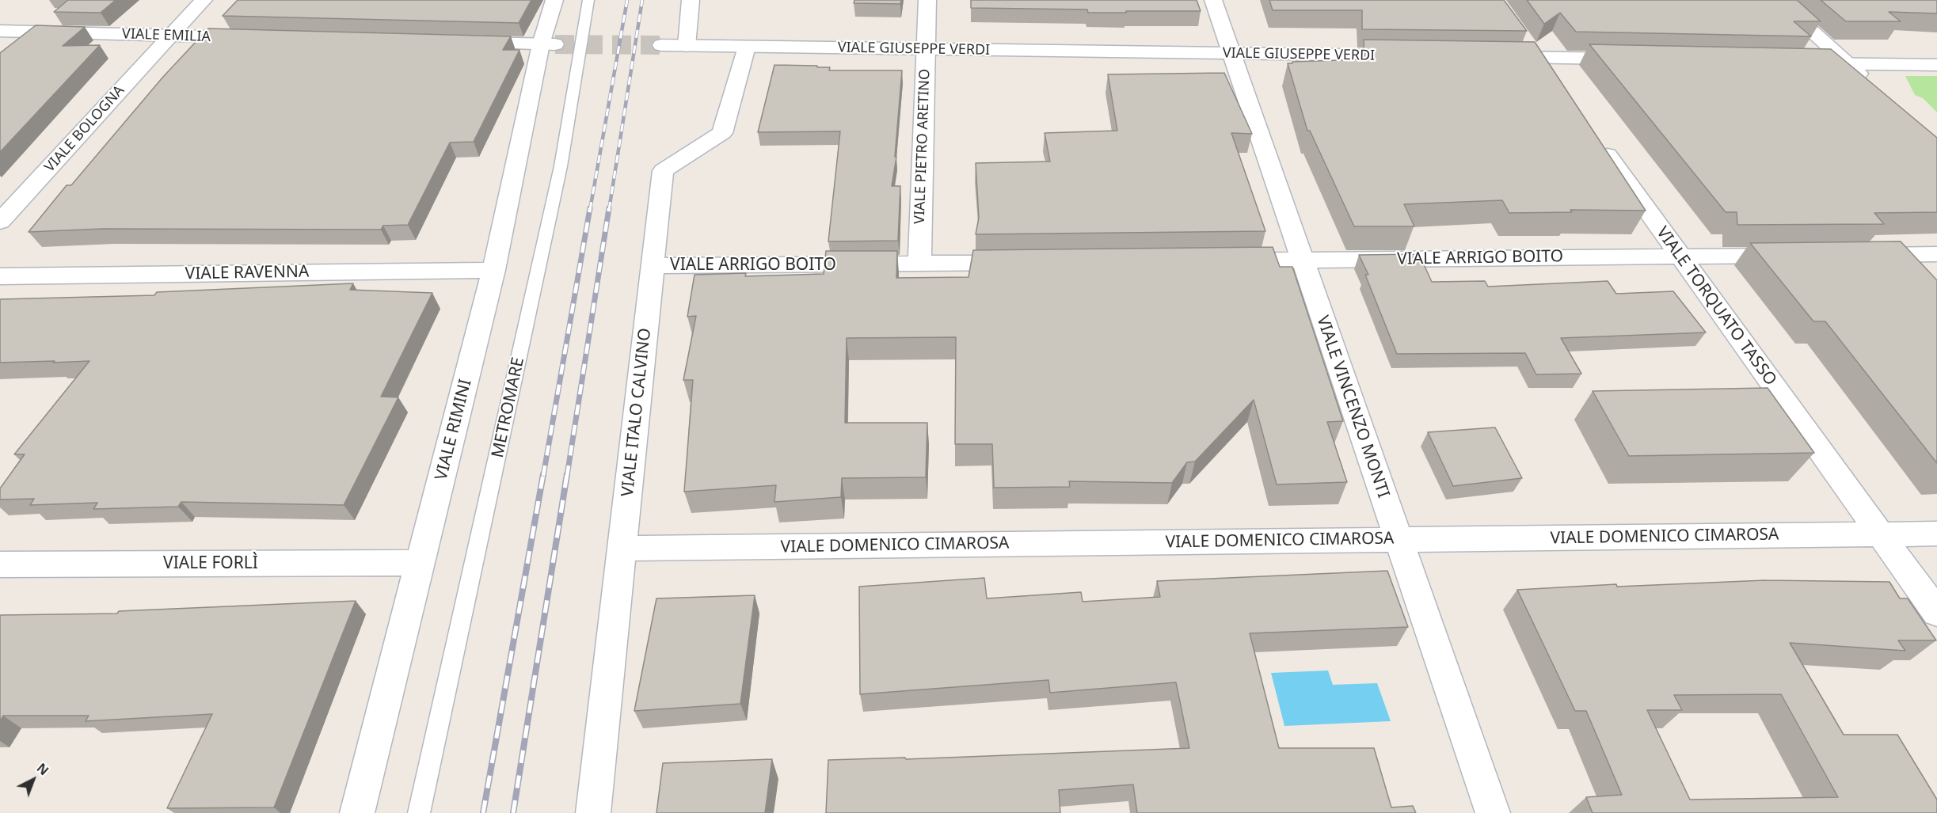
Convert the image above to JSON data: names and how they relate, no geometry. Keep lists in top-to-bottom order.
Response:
{
  "streets": {
    "street": [
      "VIALE EMILIA",
      "VIALE GIUSEPPE VERDI",
      "VIALE BOLOGNA",
      "VIALE PIETRO ARETINO",
      "VIALE ARRIGO BOITO",
      "VIALE RAVENNA",
      "VIALE TORQUATO TASSO",
      "VIALE VINCENZO MONTI",
      "VIALE ITALO CALVINO",
      "VIALE RIMINI",
      "VIALE DOMENICO CIMAROSA",
      "VIALE FORLÌ"
    ],
    "lane": ["METROMARE"]
  },
  "crossings": [
    ["VIALE EMILIA", "VIALE BOLOGNA"],
    ["VIALE GIUSEPPE VERDI", "VIALE PIETRO ARETINO"],
    ["VIALE GIUSEPPE VERDI", "VIALE VINCENZO MONTI"],
    ["VIALE GIUSEPPE VERDI", "VIALE ITALO CALVINO"],
    ["VIALE PIETRO ARETINO", "VIALE ARRIGO BOITO"],
    ["VIALE ARRIGO BOITO", "VIALE TORQUATO TASSO"],
    ["VIALE ARRIGO BOITO", "VIALE VINCENZO MONTI"],
    ["VIALE ARRIGO BOITO", "VIALE ITALO CALVINO"],
    ["VIALE RAVENNA", "VIALE RIMINI"],
    ["VIALE TORQUATO TASSO", "VIALE DOMENICO CIMAROSA"],
    ["VIALE VINCENZO MONTI", "VIALE DOMENICO CIMAROSA"],
    ["VIALE ITALO CALVINO", "VIALE DOMENICO CIMAROSA"],
    ["VIALE RIMINI", "VIALE FORLÌ"]
  ],
  "north": "top right"
}
